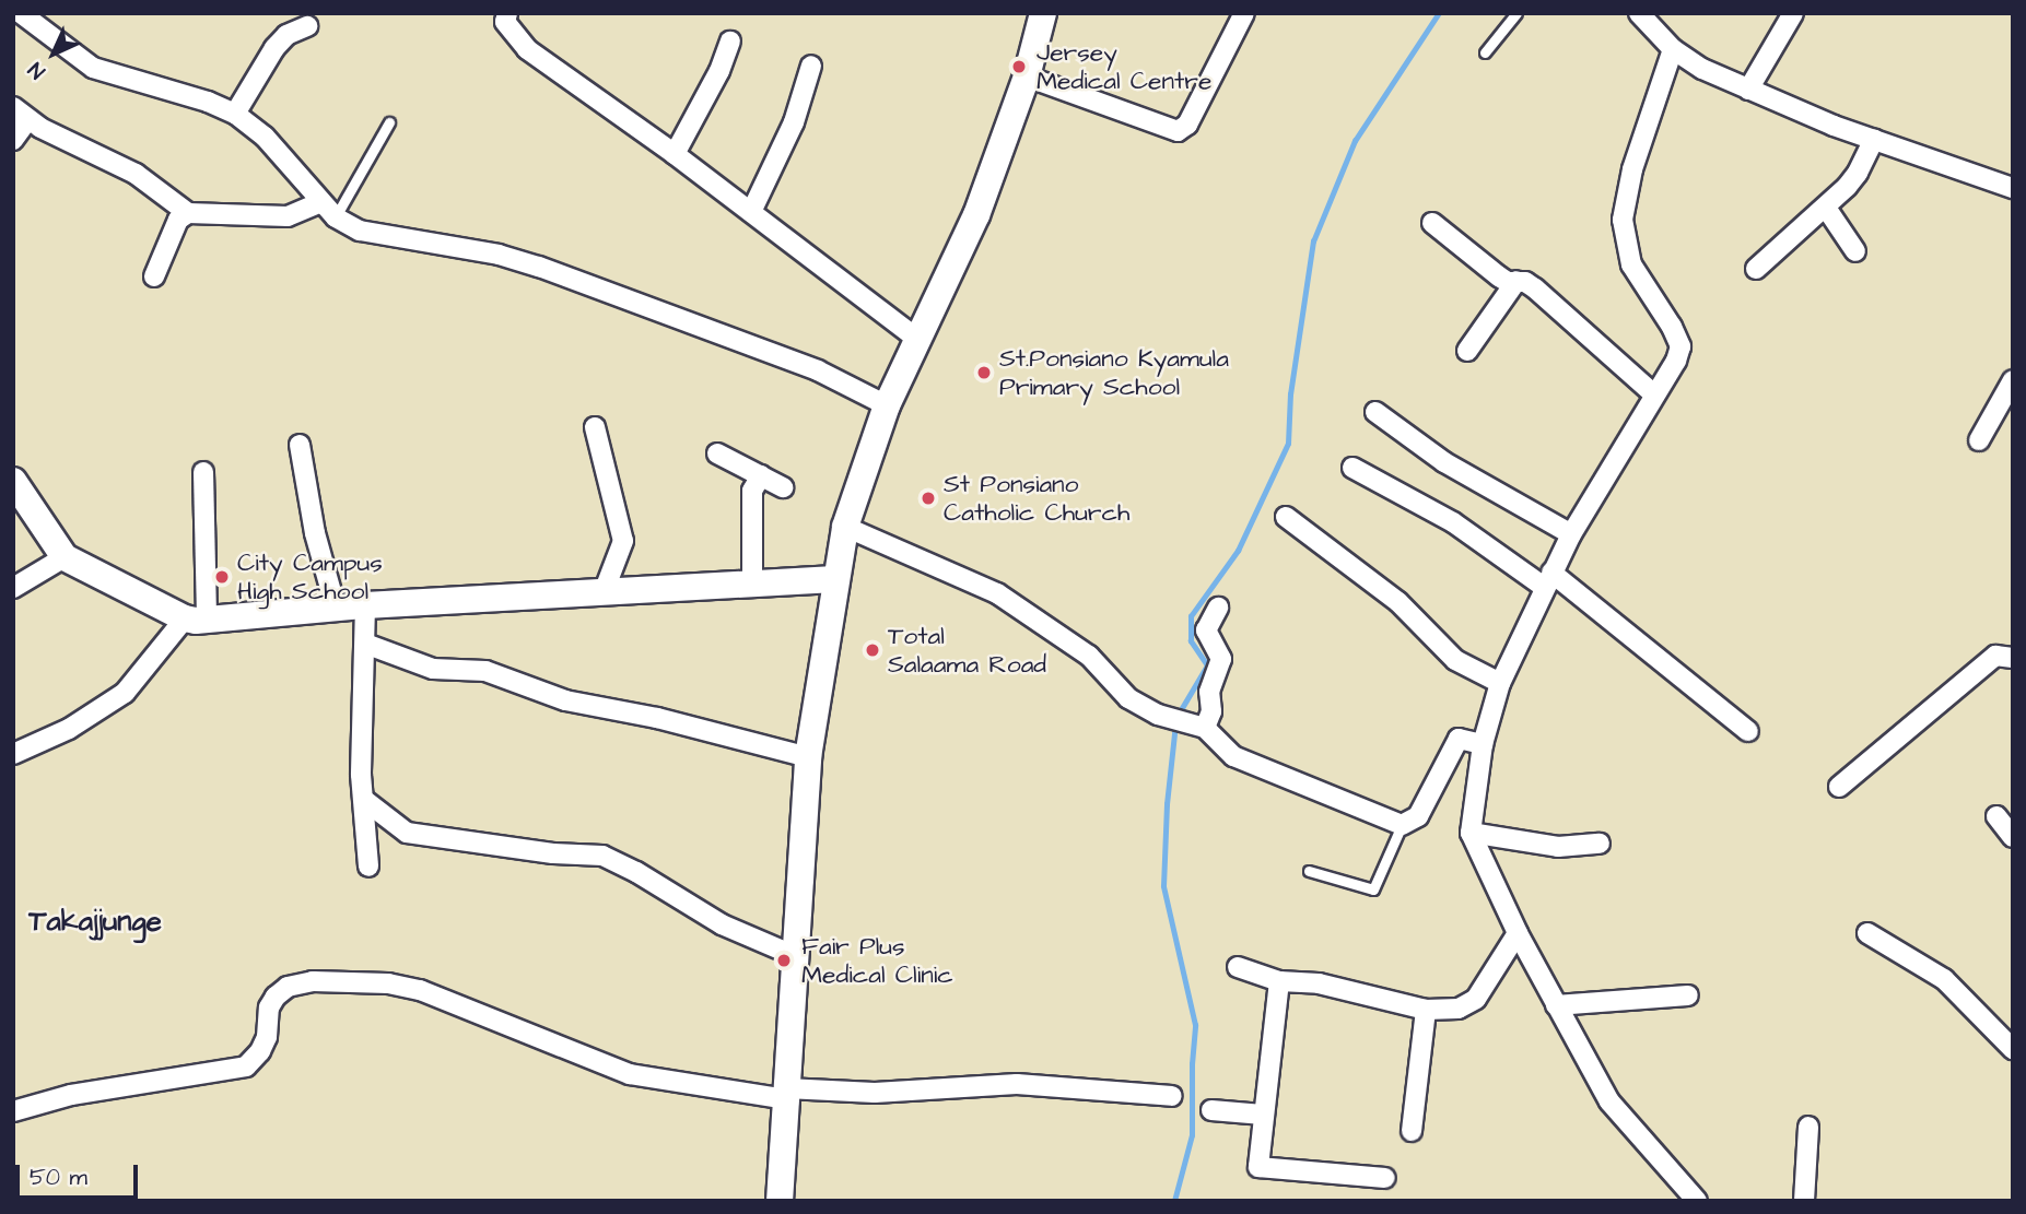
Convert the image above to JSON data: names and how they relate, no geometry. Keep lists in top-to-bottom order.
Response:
{
  "districts": ["Takajjunge"],
  "places": [
    "Jersey Medical Centre",
    "St.Ponsiano Kyamula Primary School",
    "St Ponsiano Catholic Church",
    "City Campus High School",
    "Total Salaama Road",
    "Fair Plus Medical Clinic"
  ],
  "scale_bar": "50 m",
  "north": "bottom left"
}
